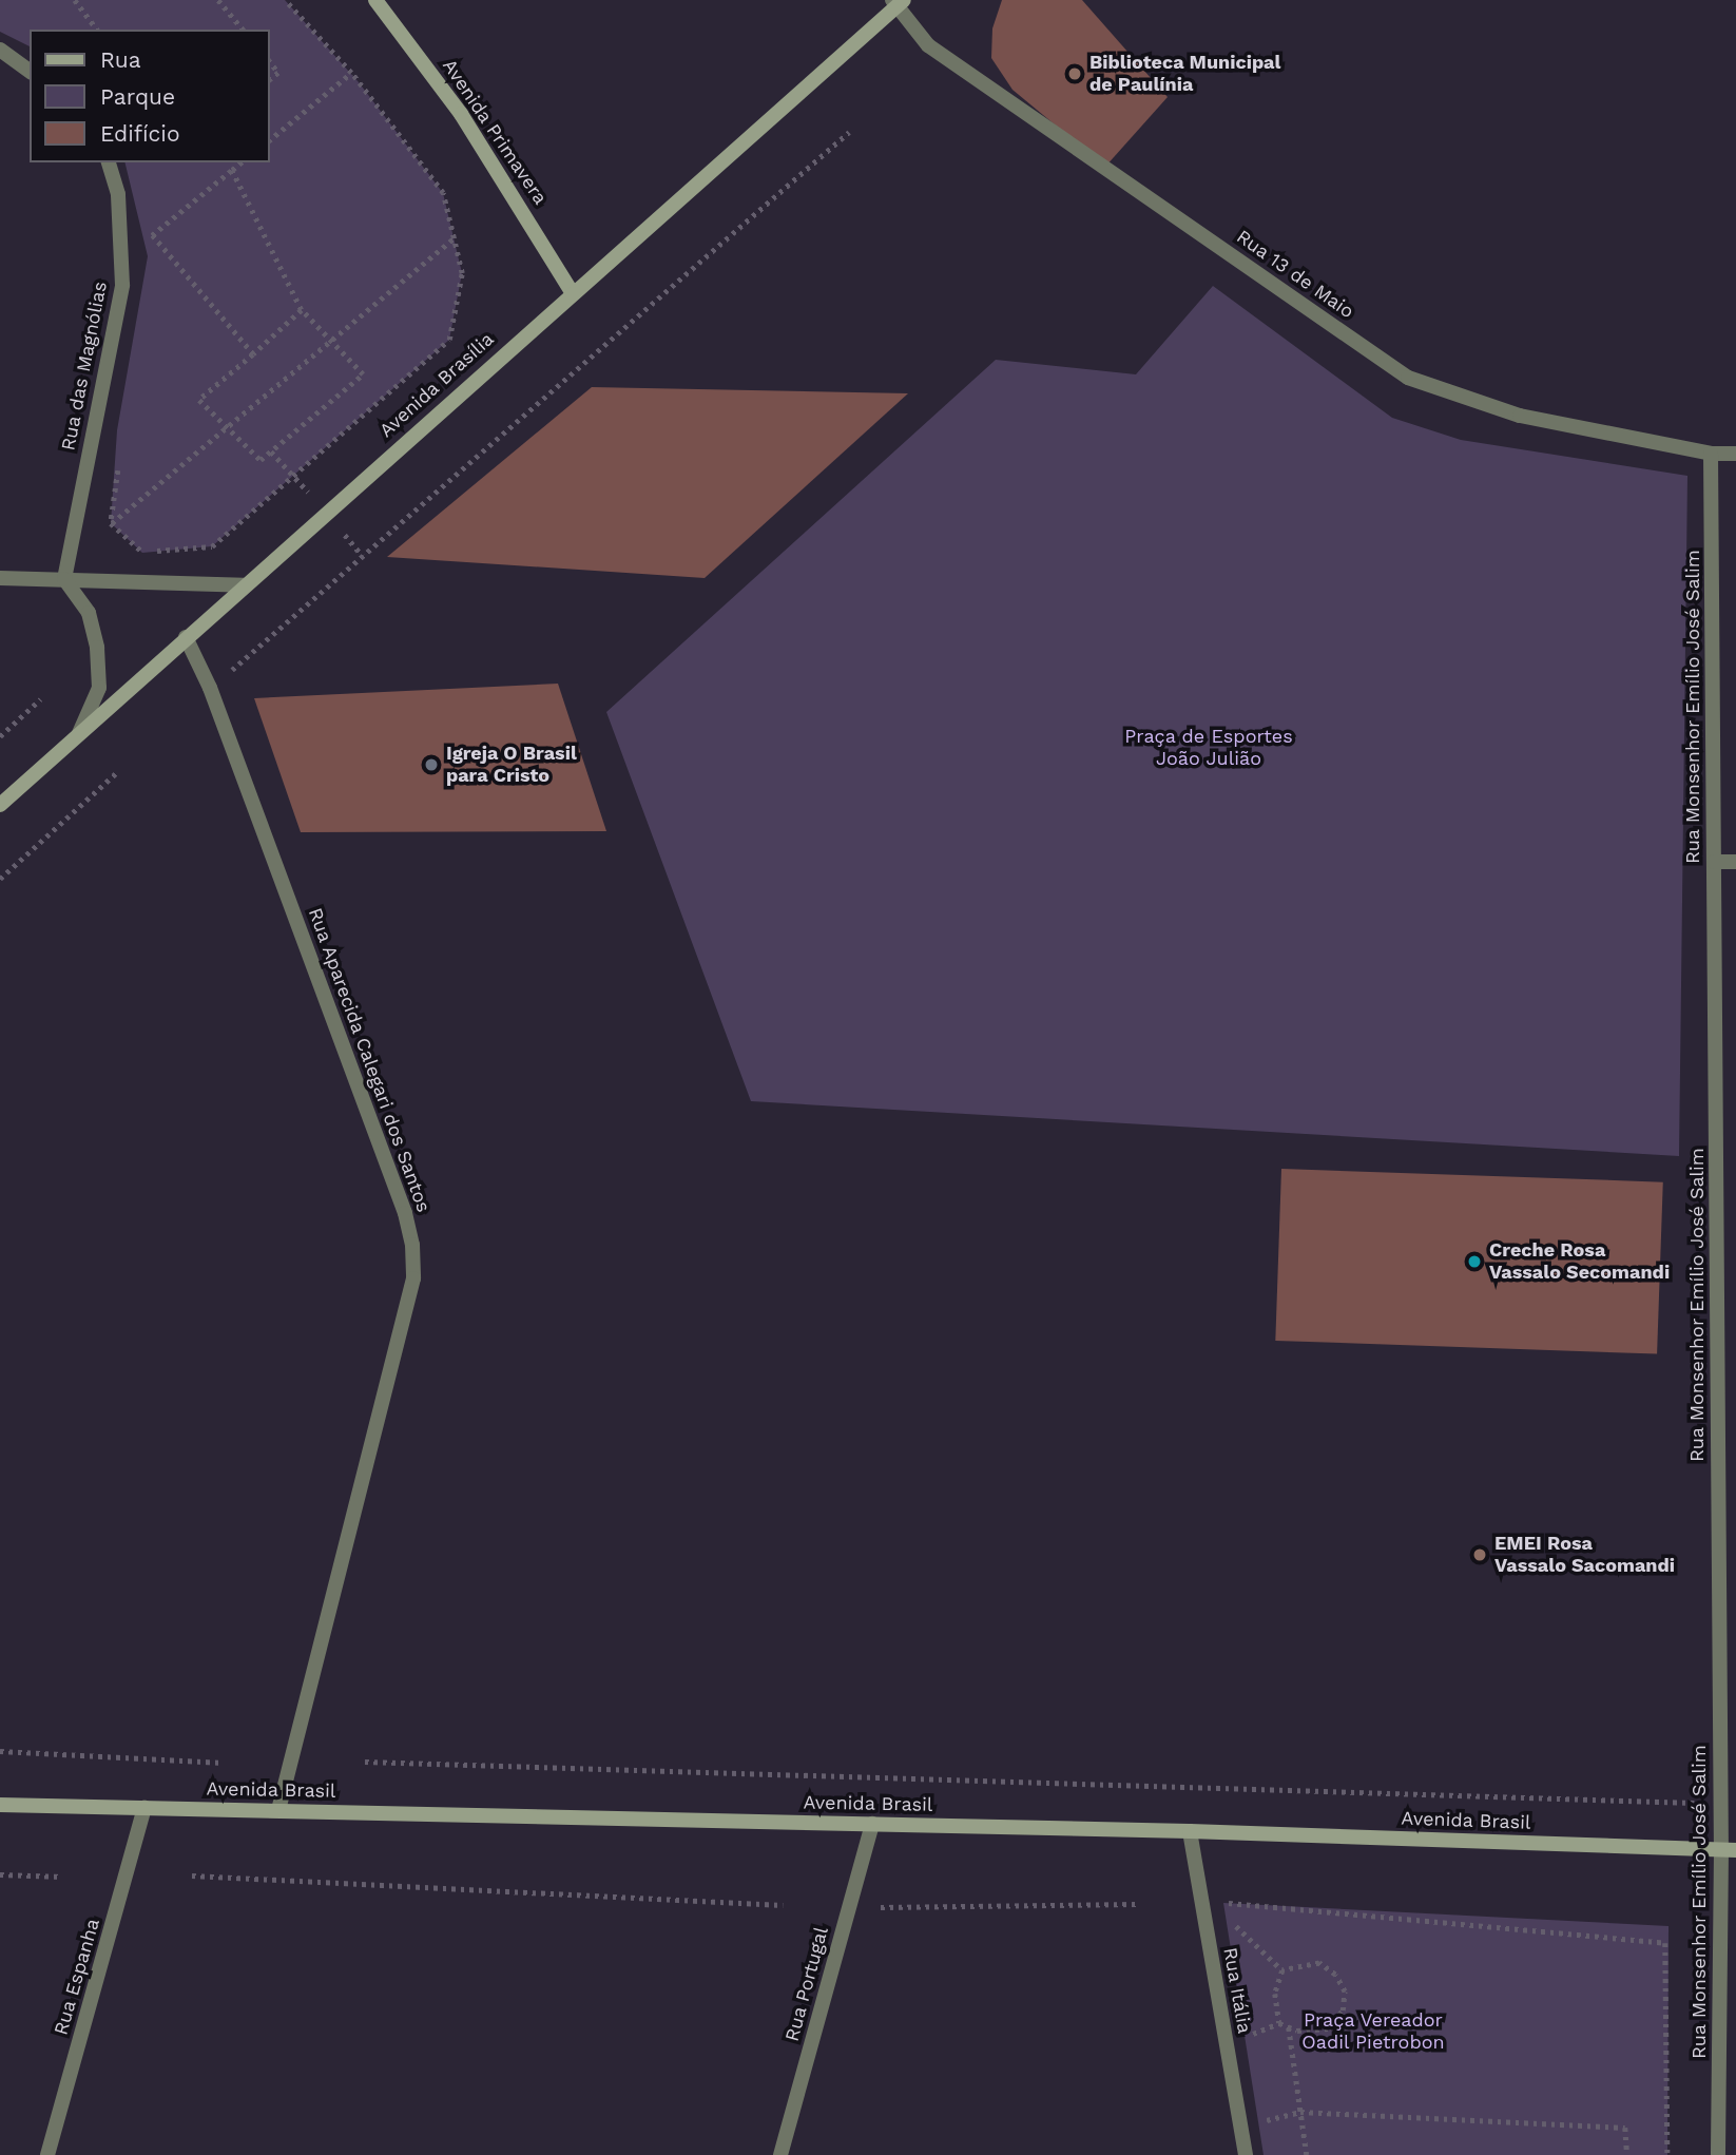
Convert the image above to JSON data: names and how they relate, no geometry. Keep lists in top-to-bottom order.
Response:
{
  "streets": {
    "street": [
      "Avenida Primavera",
      "Rua 13 de Maio",
      "Rua das Magnólias",
      "Avenida Brasília",
      "Rua Monsenhor Emílio José Salim",
      "Rua Aparecida Calegari dos Santos",
      "Avenida Brasil",
      "Rua Espanha",
      "Rua Portugal",
      "Rua Itália"
    ]
  },
  "crossings": [
    ["Avenida Primavera", "Avenida Brasília"],
    ["Rua 13 de Maio", "Avenida Brasília"],
    ["Rua 13 de Maio", "Rua Monsenhor Emílio José Salim"],
    ["Avenida Brasília", "Rua Aparecida Calegari dos Santos"],
    ["Rua Monsenhor Emílio José Salim", "Avenida Brasil"],
    ["Rua Aparecida Calegari dos Santos", "Avenida Brasil"],
    ["Avenida Brasil", "Rua Espanha"],
    ["Avenida Brasil", "Rua Portugal"],
    ["Avenida Brasil", "Rua Itália"]
  ],
  "parks": ["Praça de Esportes João Julião", "Praça Vereador Oadil Pietrobon"],
  "places": [
    "Biblioteca Municipal de Paulínia",
    "Igreja O Brasil para Cristo",
    "Creche Rosa Vassalo Secomandi",
    "EMEI Rosa Vassalo Sacomandi"
  ],
  "legend": ["Rua", "Parque", "Edifício"]
}
